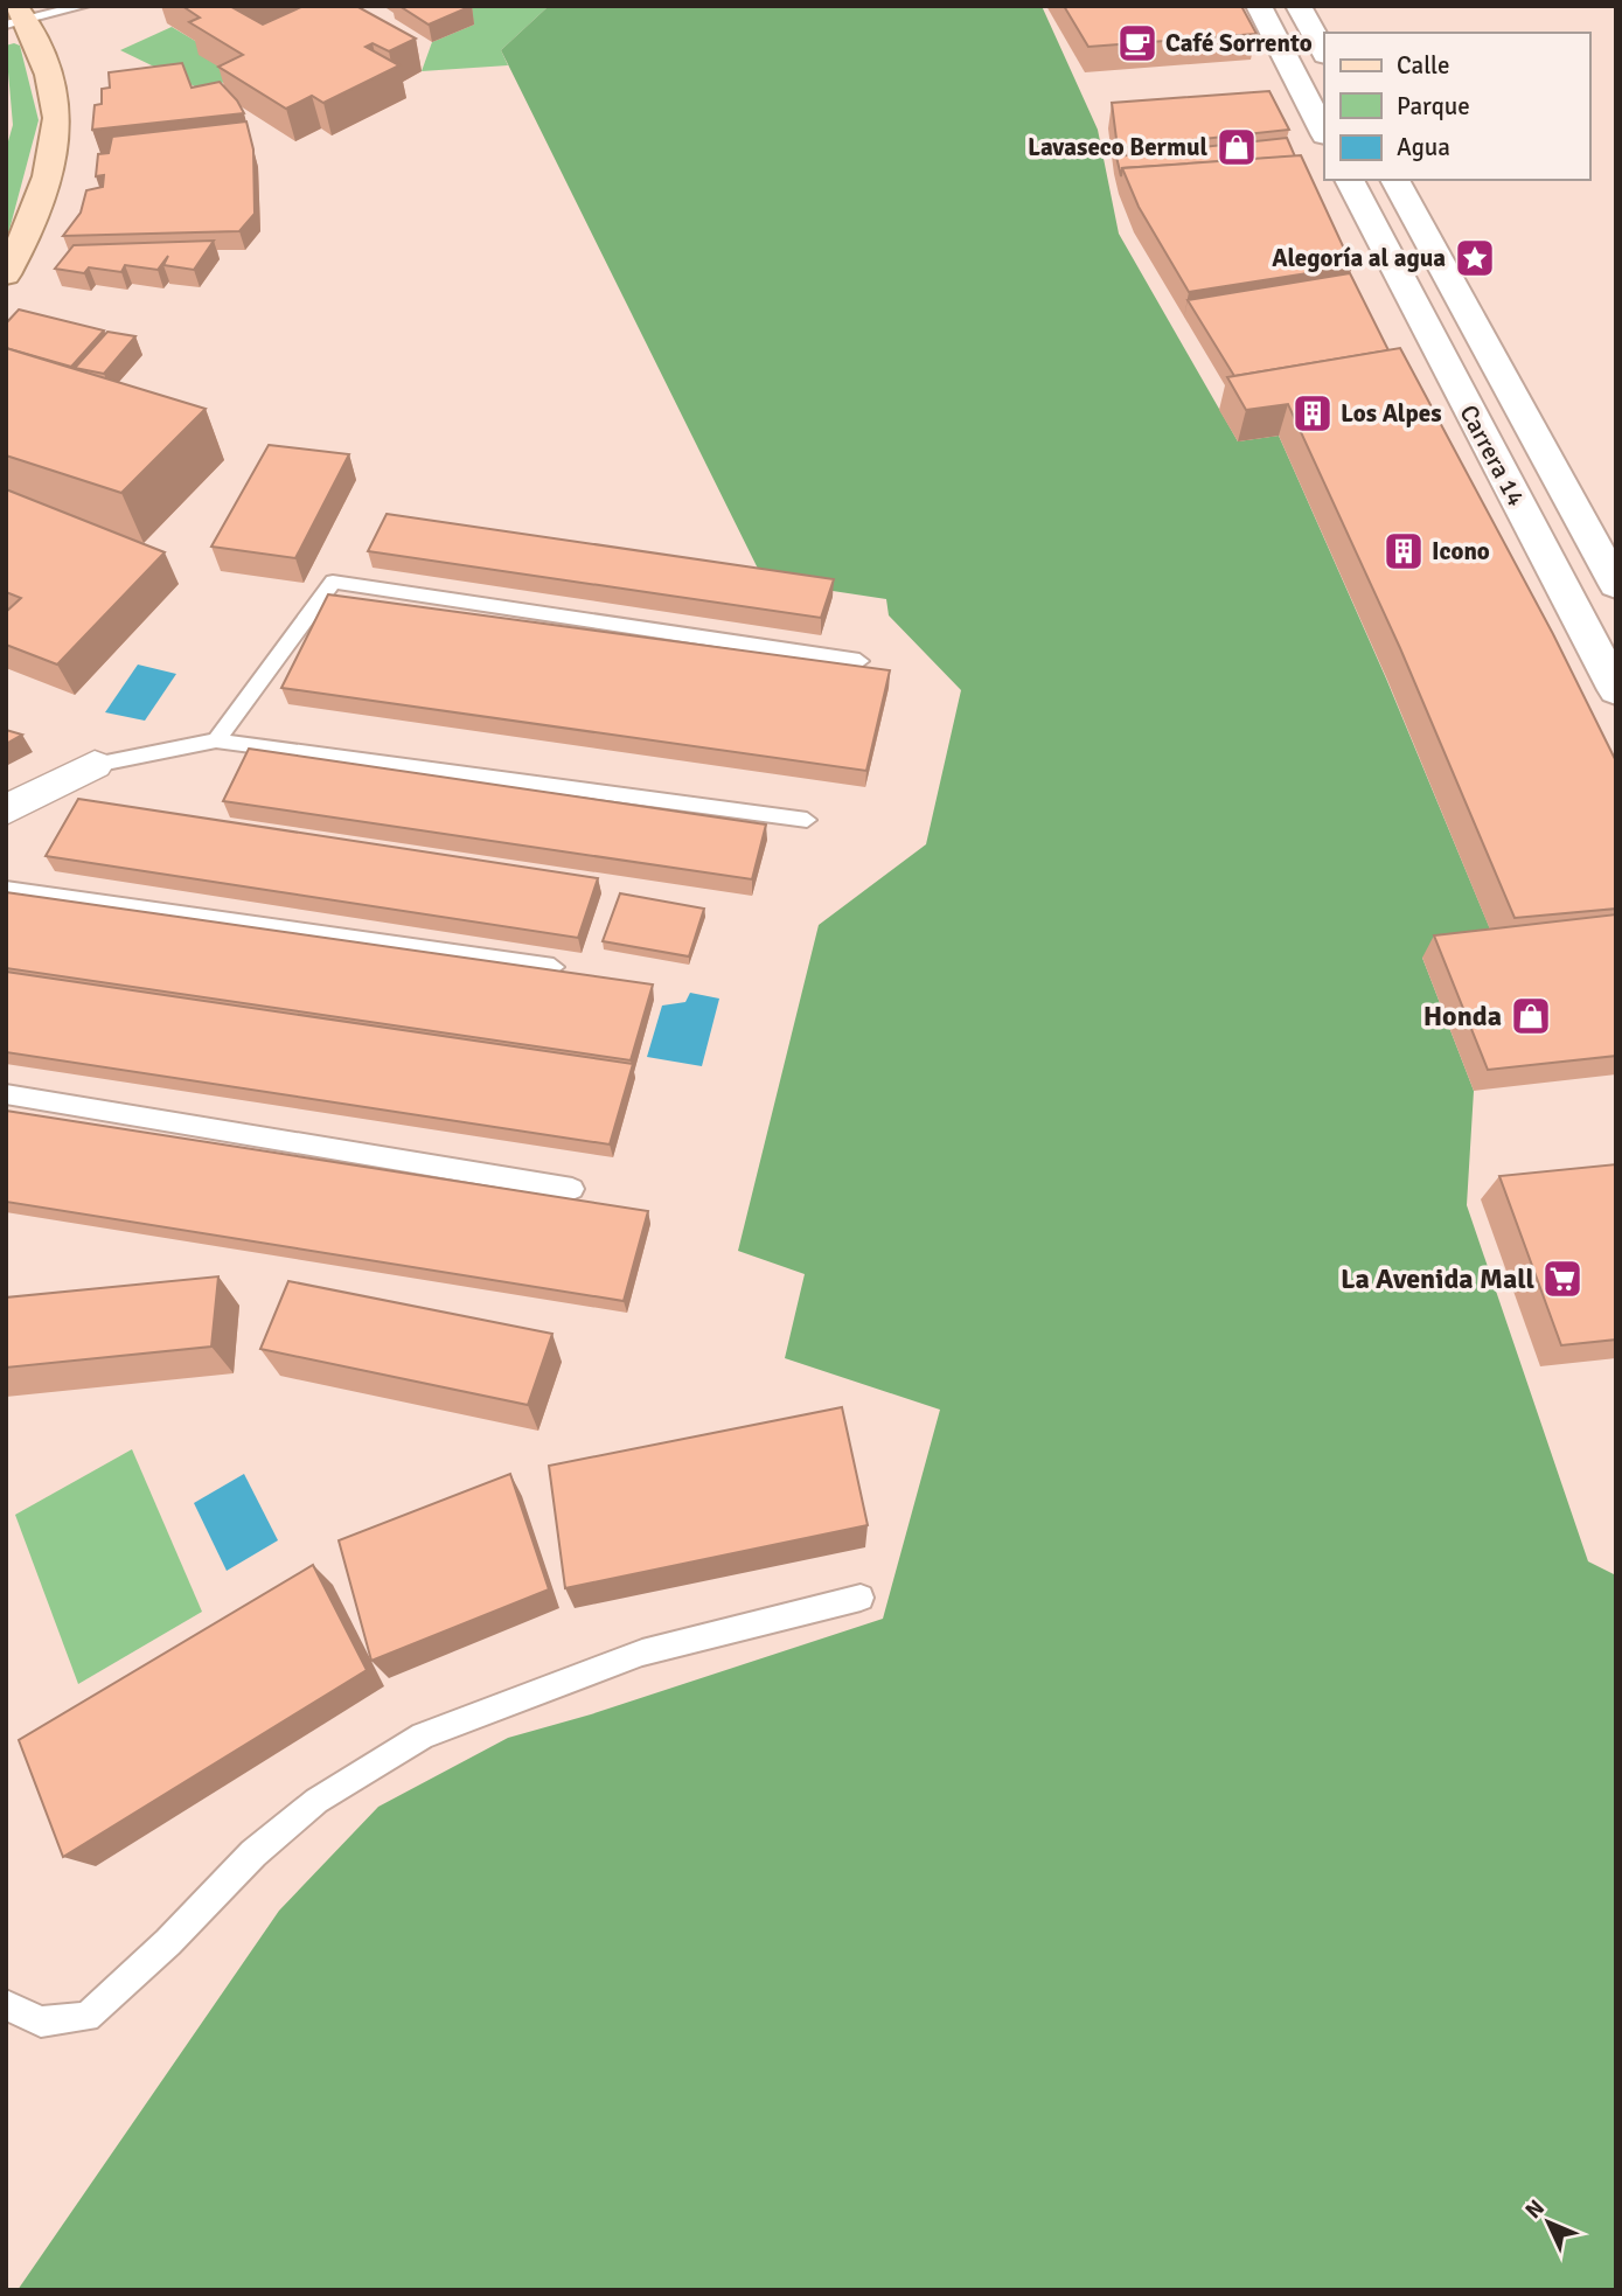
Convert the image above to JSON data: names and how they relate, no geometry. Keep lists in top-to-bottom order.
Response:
{
  "streets": {
    "main road": ["Carrera 14"]
  },
  "places": {
    "cafe": ["Café Sorrento"],
    "shop": ["Lavaseco Bermul", "Honda"],
    "place": ["Alegoría al agua"],
    "building": ["Los Alpes", "Icono"],
    "supermarket": ["La Avenida Mall"]
  },
  "legend": ["Calle", "Parque", "Agua"],
  "north": "top left"
}
